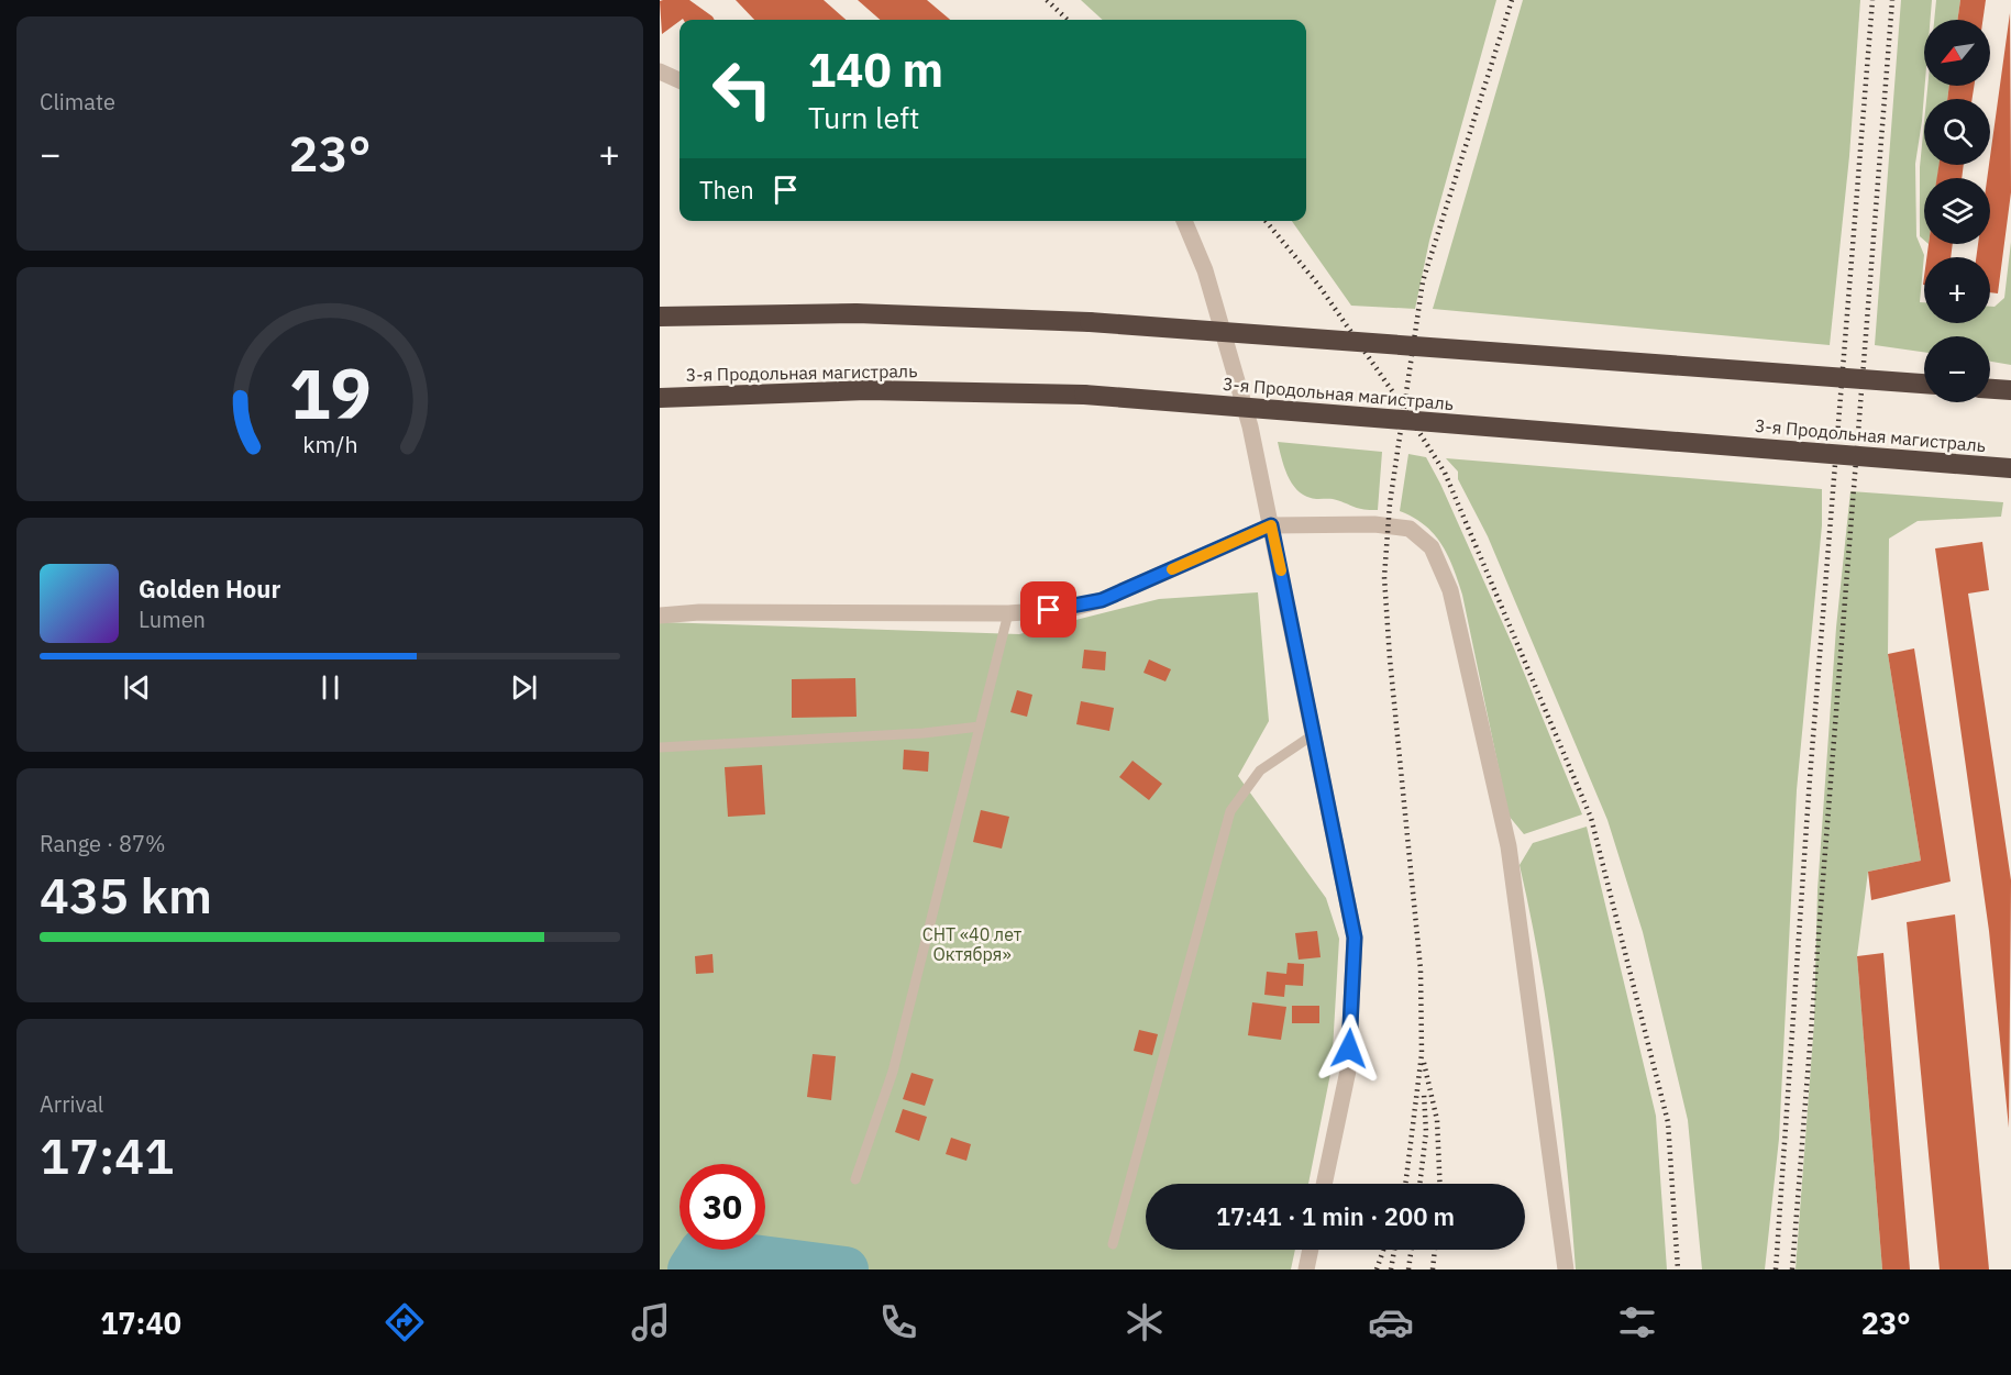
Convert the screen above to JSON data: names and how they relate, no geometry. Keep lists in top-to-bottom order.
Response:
{
  "streets": {
    "highway": ["3-я Продольная магистраль"]
  },
  "parks": ["СНТ «40 лет Октября»"],
  "north": "bottom left",
  "page": {
    "tile": [
      "Climate",
      ["Range · 87%", "435 km"],
      ["Arrival", "17:41"]
    ],
    "map_buttons": ["+", "−"],
    "turn": ["140 m", "Turn left"],
    "heat": ["−", "23°", "+"],
    "then": "Then",
    "song": ["Golden Hour", "Lumen"],
    "limit": "30",
    "trip": "17:41 · 1 min · 200 m",
    "tabs": ["17:40", "23°"],
    "gauge": ["19", "km/h"]
  }
}
